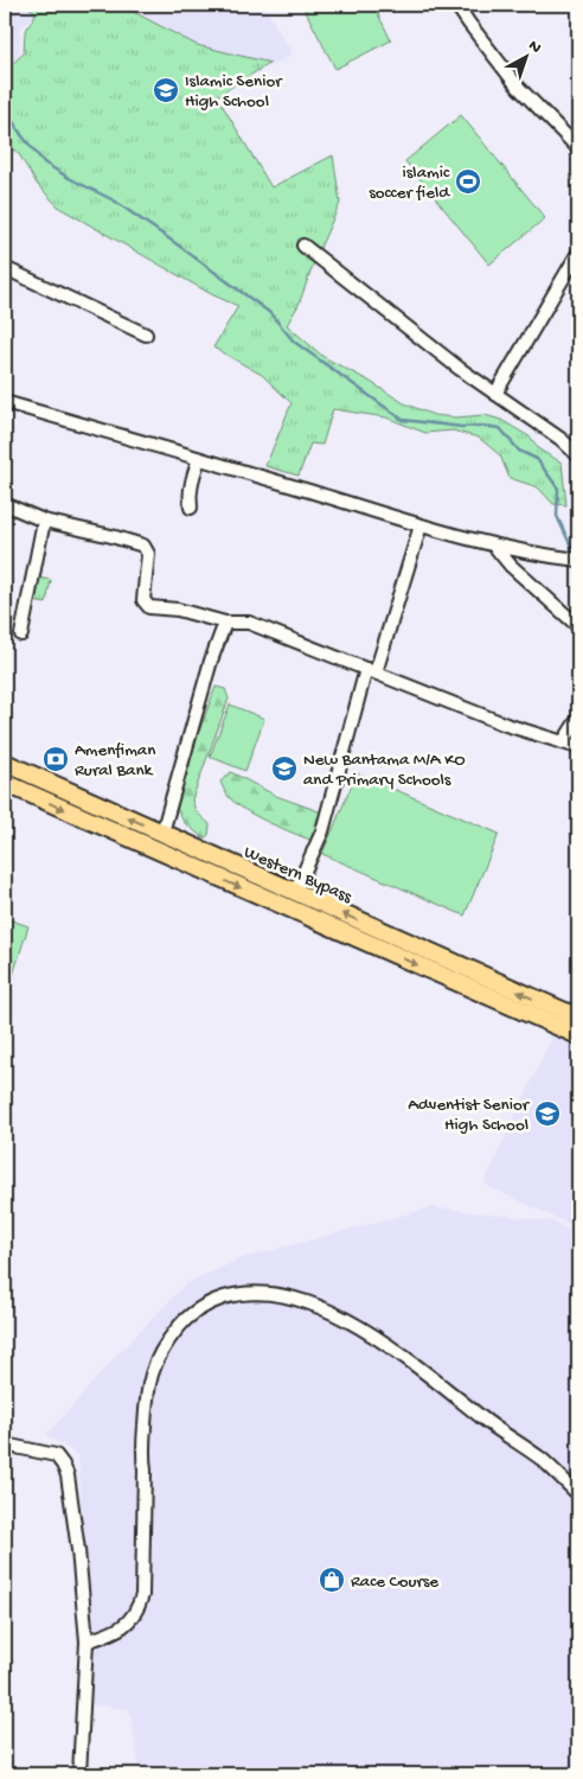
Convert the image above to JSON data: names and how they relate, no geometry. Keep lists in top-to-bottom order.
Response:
{
  "streets": {
    "highway": ["Western Bypass"]
  },
  "places": {
    "school or university": ["Islamic Senior High School", "New Bantama M/A KO and Primary Schools", "Adventist Senior High School"],
    "sports": ["islamic soccer field"],
    "bank": ["Amenfiman Rural Bank"],
    "shop": ["Race Course"]
  },
  "north": "top right"
}
